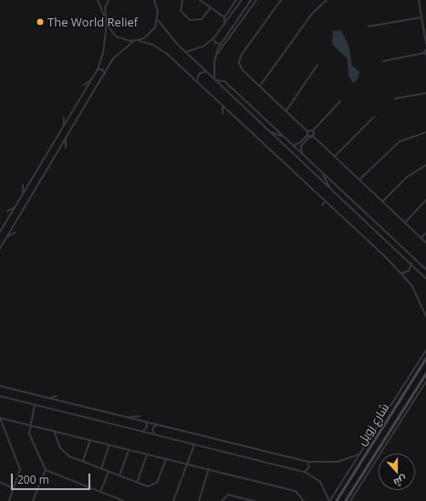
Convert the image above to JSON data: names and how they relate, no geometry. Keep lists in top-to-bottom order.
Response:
{
  "streets": {
    "main road": ["شارع زويل"]
  },
  "places": ["The World Relief"],
  "scale_bar": "200 m",
  "north": "bottom"
}
